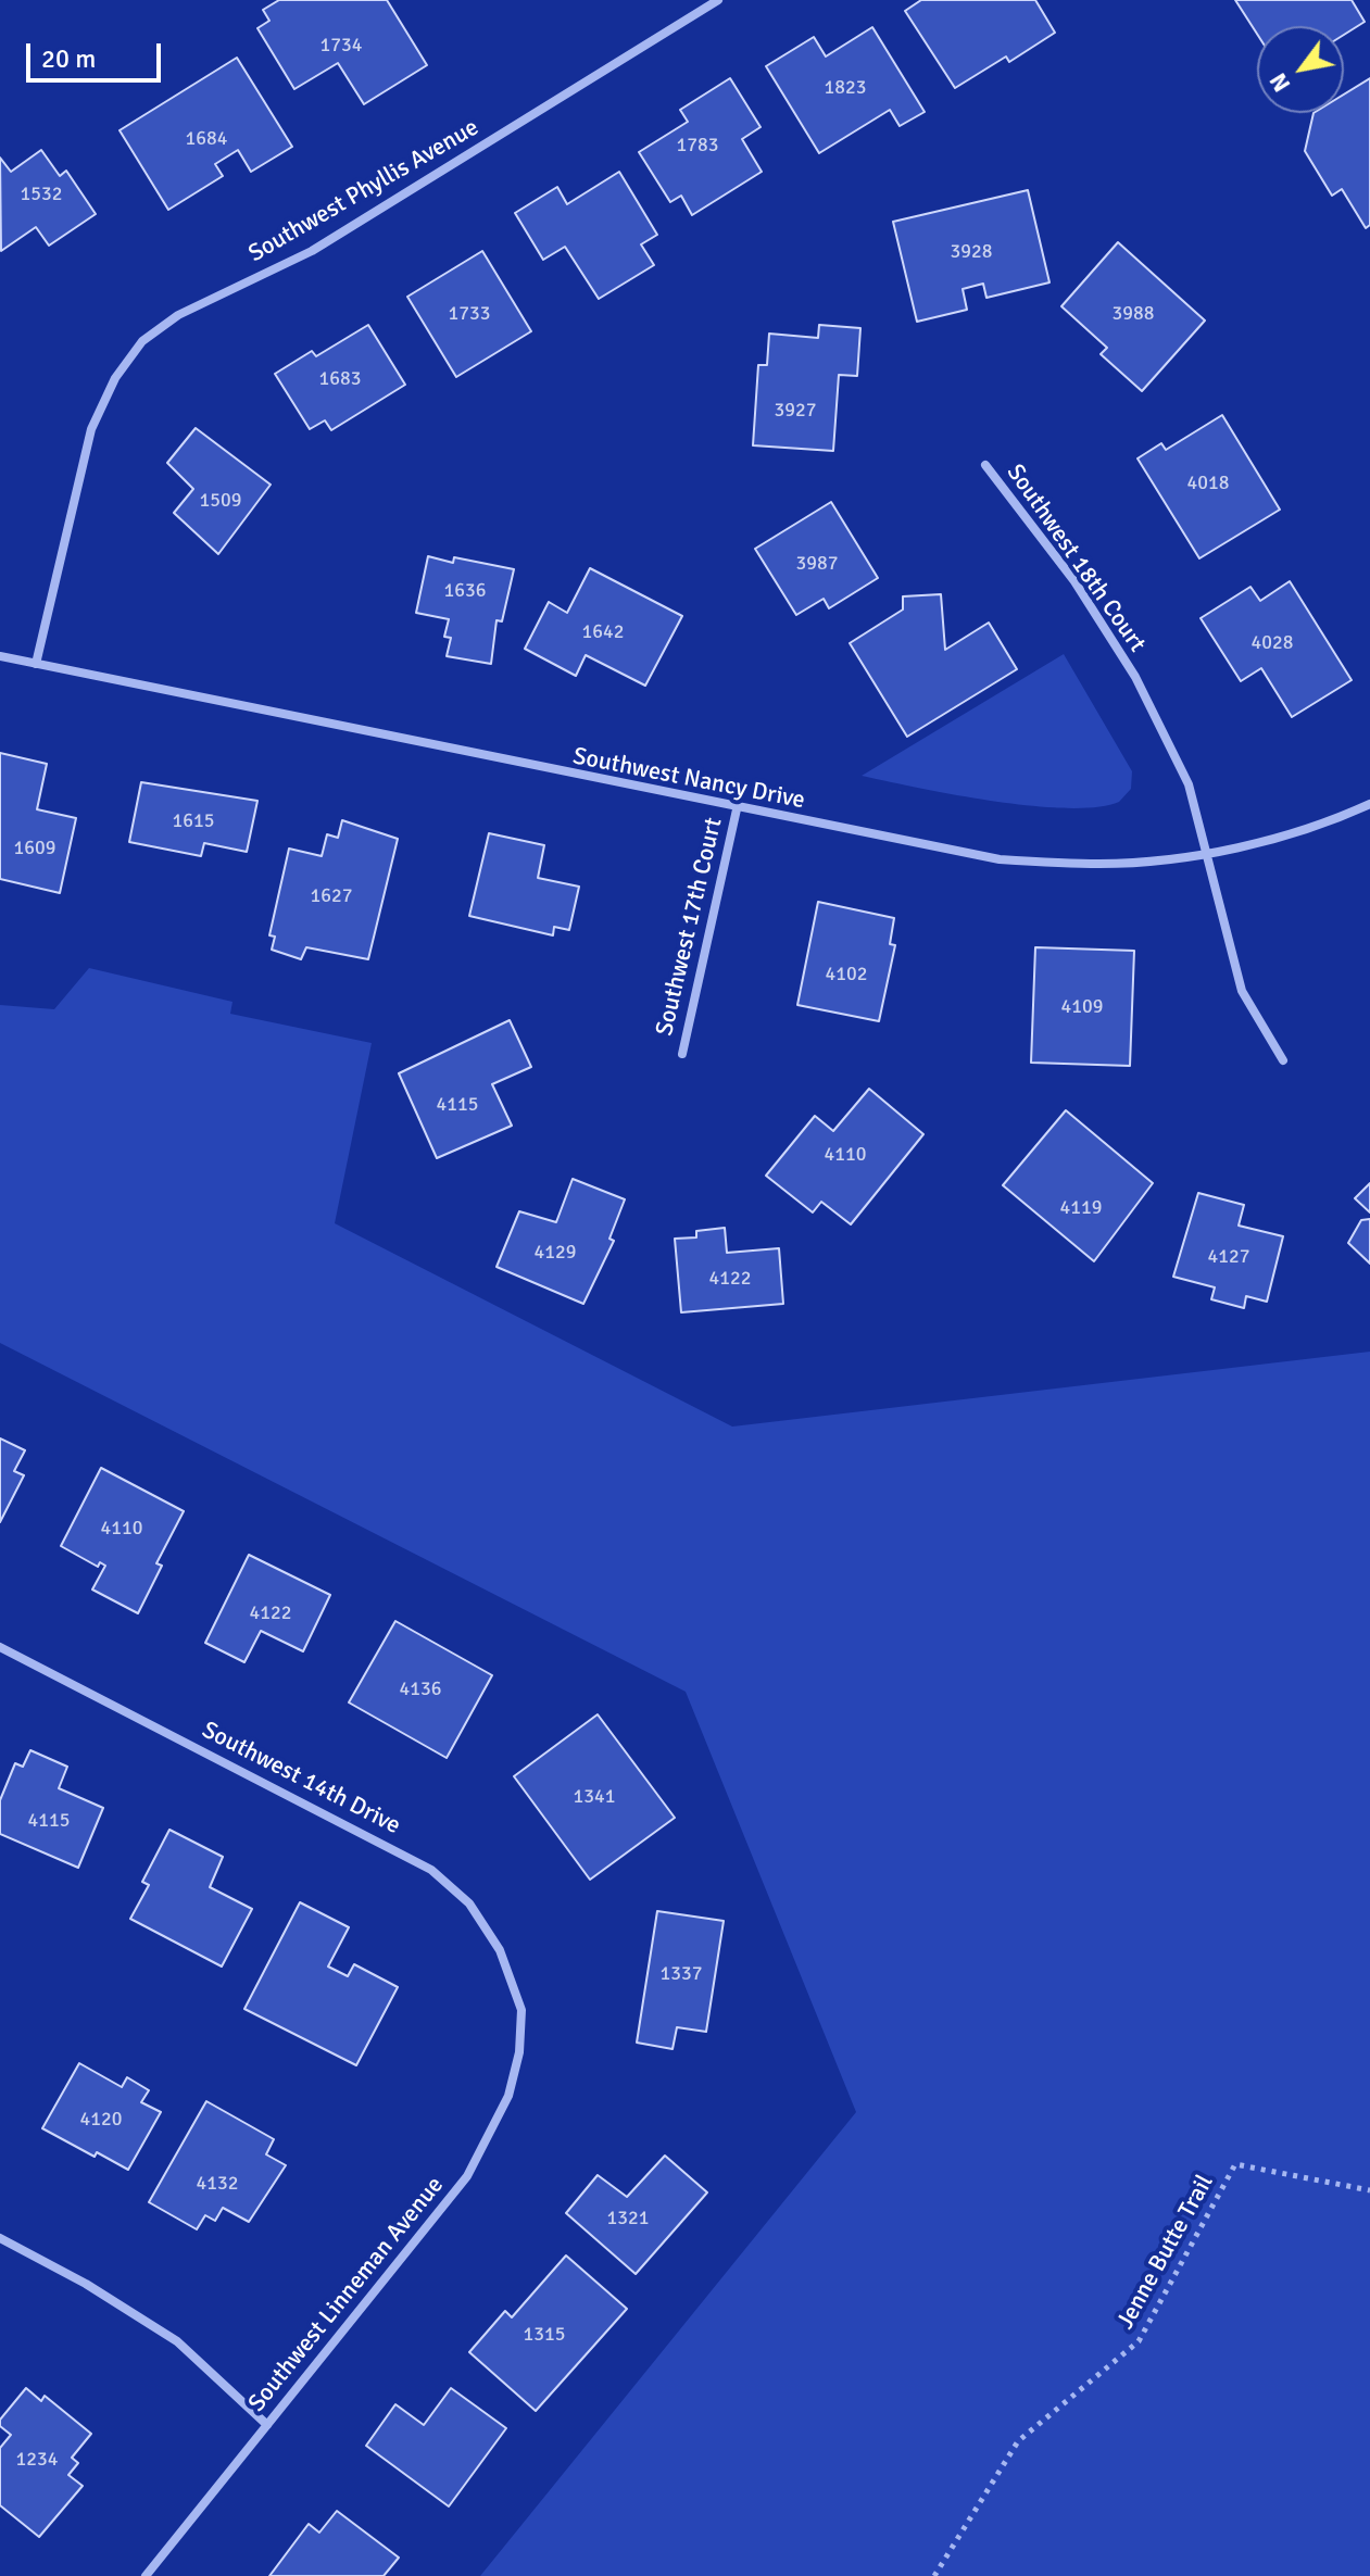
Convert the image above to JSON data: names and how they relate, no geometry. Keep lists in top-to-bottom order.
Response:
{
  "streets": {
    "street": [
      "Southwest Phyllis Avenue",
      "Southwest 18th Court",
      "Southwest Nancy Drive",
      "Southwest 17th Court",
      "Southwest 14th Drive",
      "Southwest Linneman Avenue"
    ],
    "path": ["Jenne Butte Trail"]
  },
  "crossings": [
    ["Southwest Phyllis Avenue", "Southwest Nancy Drive"],
    ["Southwest 18th Court", "Southwest Nancy Drive"],
    ["Southwest Nancy Drive", "Southwest 17th Court"],
    ["Southwest 14th Drive", "Southwest Linneman Avenue"]
  ],
  "house_numbers": [
    "1734",
    "1823",
    "1684",
    "1783",
    "1532",
    "3928",
    "1733",
    "3988",
    "1683",
    "3927",
    "4018",
    "1509",
    "3987",
    "1636",
    "1642",
    "4028",
    "1615",
    "1609",
    "1627",
    "4102",
    "4109",
    "4115",
    "4110",
    "4119",
    "4129",
    "4127",
    "4122",
    "4110",
    "4122",
    "4136",
    "1341",
    "4115",
    "1337",
    "4120",
    "4132",
    "1321",
    "1315",
    "1234"
  ],
  "scale_bar": "20 m",
  "north": "bottom left"
}
